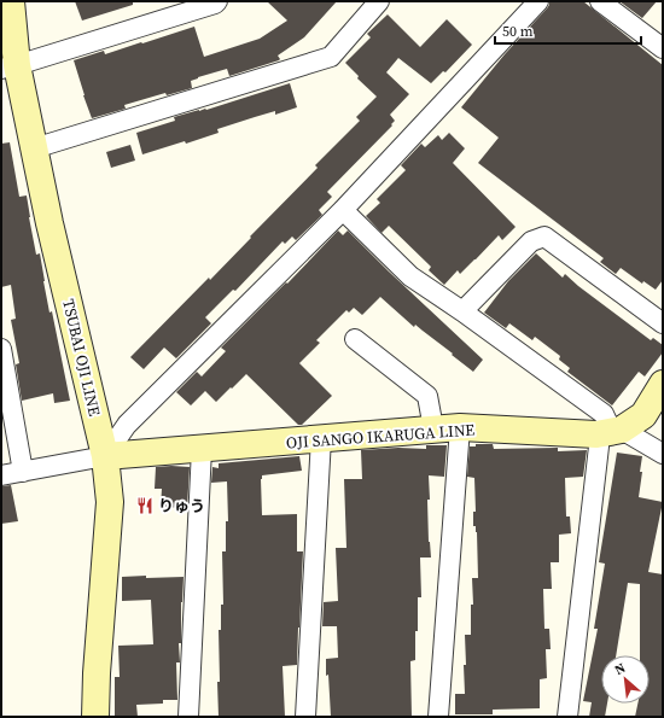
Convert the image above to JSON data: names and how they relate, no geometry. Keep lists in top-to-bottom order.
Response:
{
  "streets": {
    "main road": ["TSUBAI OJI LINE", "OJI SANGO IKARUGA LINE"]
  },
  "crossings": [
    ["TSUBAI OJI LINE", "OJI SANGO IKARUGA LINE"]
  ],
  "places": {
    "restaurant": ["りゅう"]
  },
  "scale_bar": "50 m",
  "north": "top left"
}
